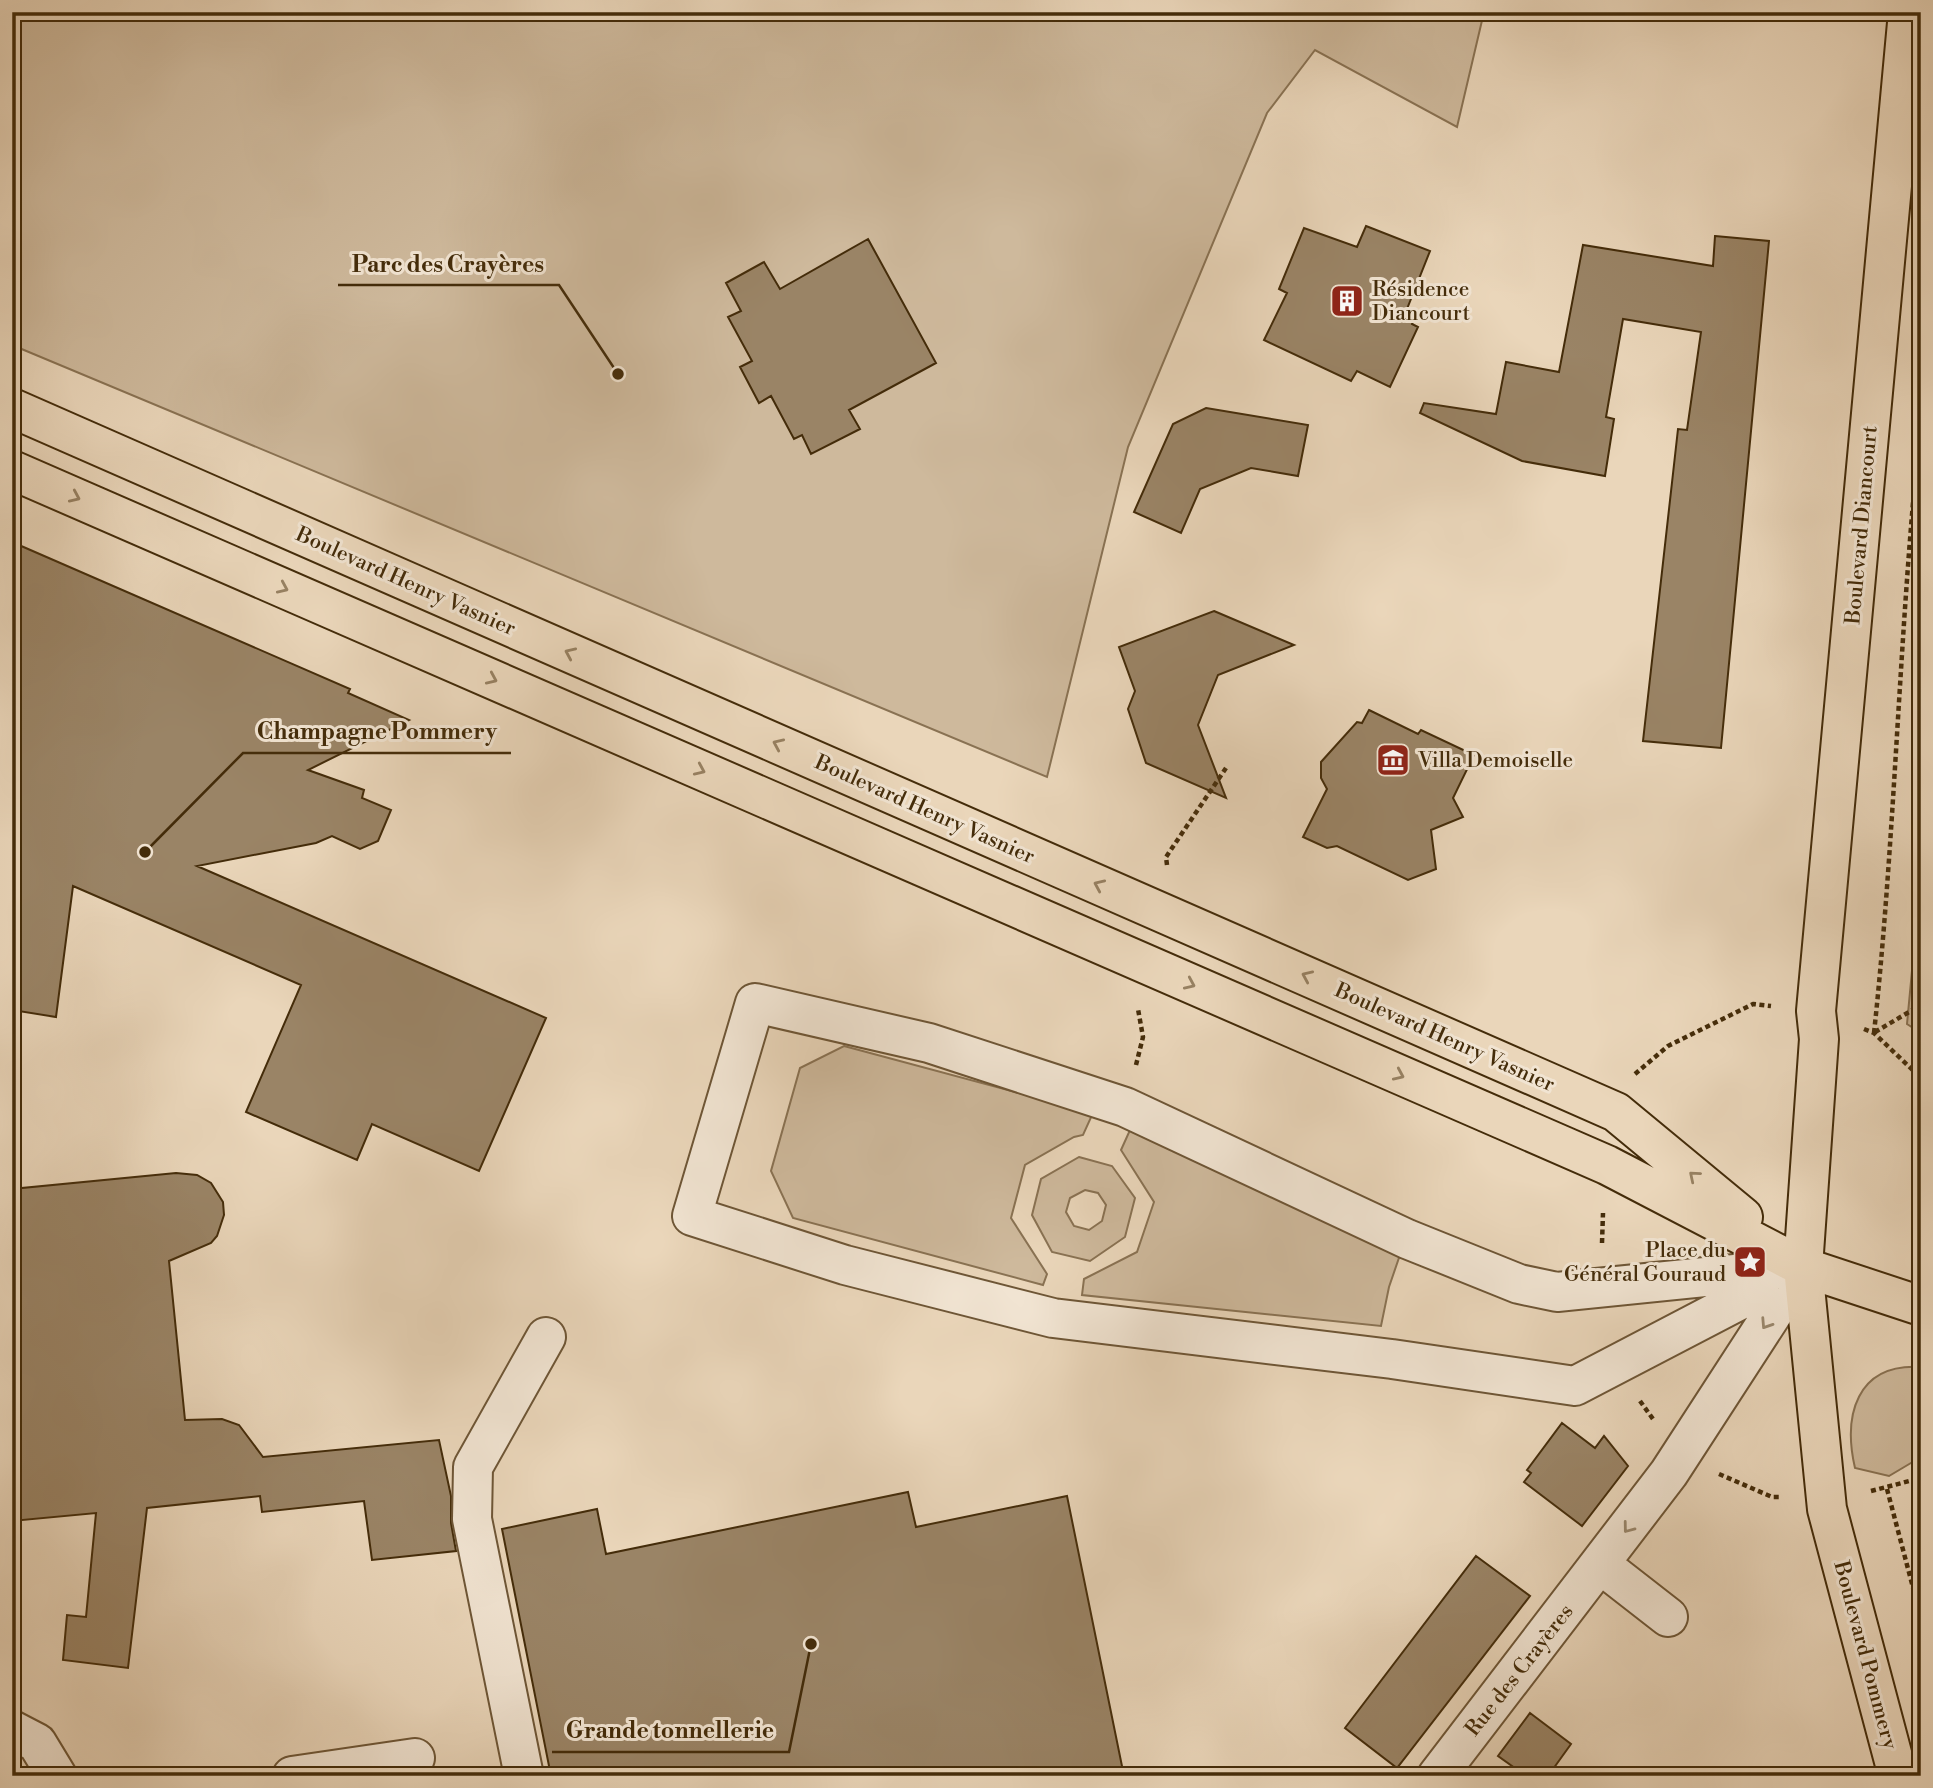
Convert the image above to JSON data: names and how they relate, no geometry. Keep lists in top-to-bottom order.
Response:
{
  "streets": {
    "main road": ["Boulevard Diancourt", "Boulevard Henry Vasnier", "Boulevard Pommery"],
    "street": ["Rue des Crayères"]
  },
  "places": {
    "building": ["Résidence Diancourt"],
    "other": ["Parc des Crayères", "Champagne Pommery", "Grande tonnellerie"],
    "museum": ["Villa Demoiselle"],
    "place": ["Place du Général Gouraud"]
  }
}
